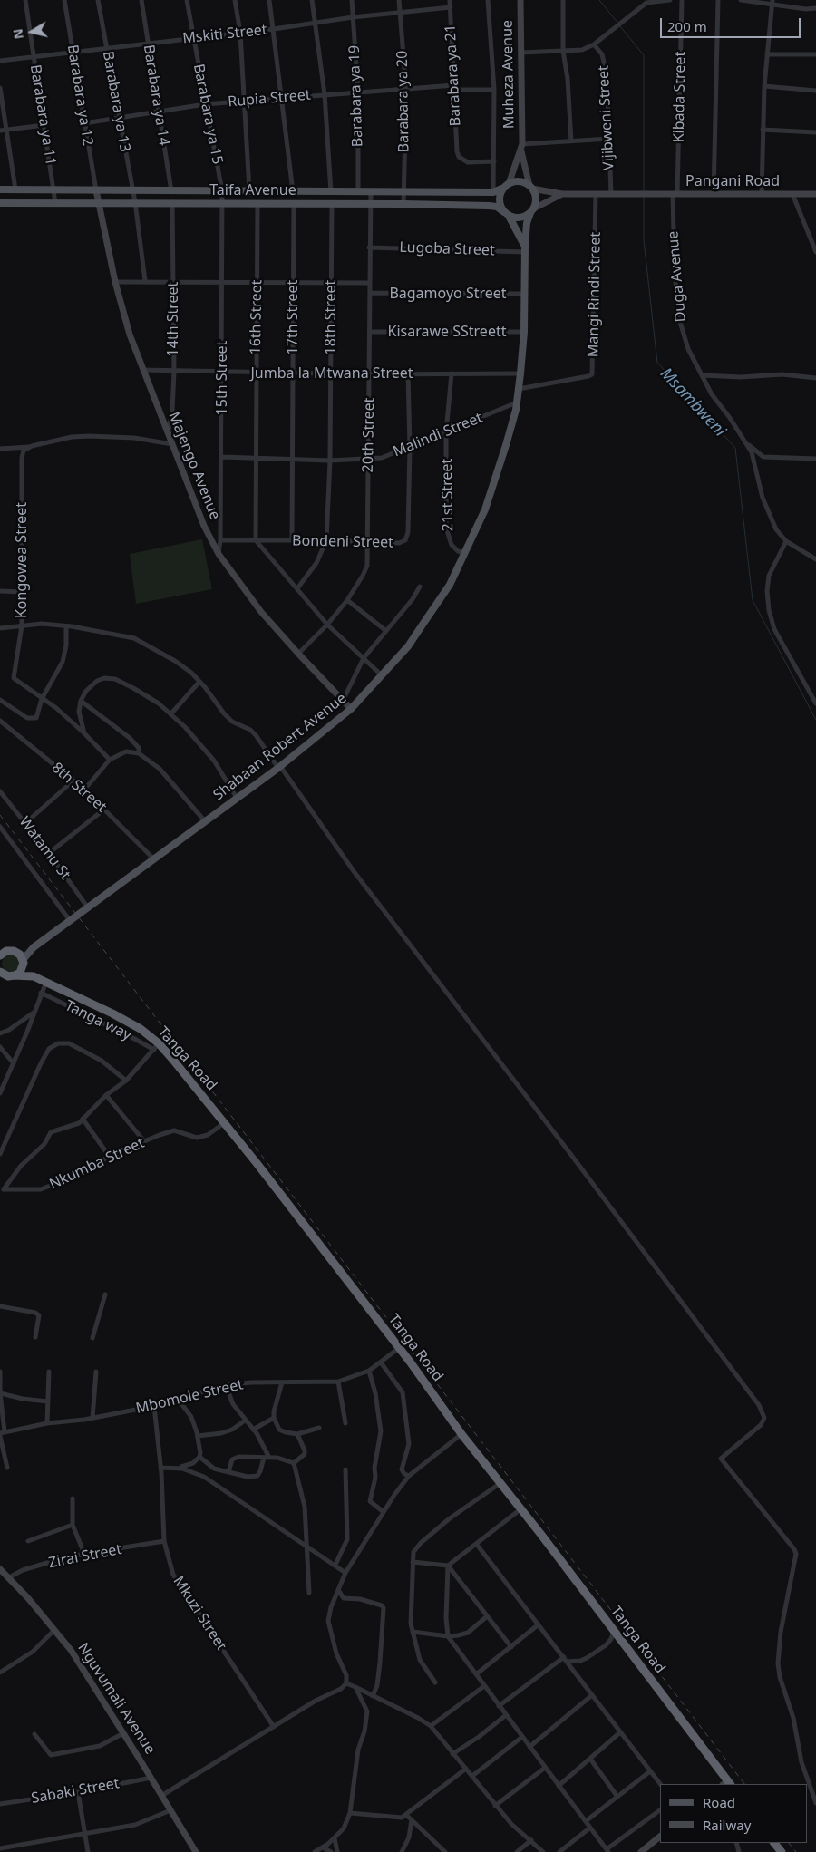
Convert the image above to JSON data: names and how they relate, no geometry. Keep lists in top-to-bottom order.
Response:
{
  "streets": {
    "highway": ["Tanga Road"],
    "main road": ["Taifa Avenue", "Shabaan Robert Avenue"],
    "street": [
      "Mskiti Street",
      "Muheza Avenue",
      "Barabara ya 21",
      "Barabara ya 12",
      "Barabara ya 14",
      "Barabara ya 19",
      "Kibada Street",
      "Rupia Street",
      "Barabara ya 13",
      "Barabara ya 20",
      "Barabara ya 15",
      "Barabara ya 11",
      "Vijibweni Street",
      "Pangani Road",
      "Lugoba Street",
      "Duga Avenue",
      "Bagamoyo Street",
      "Mangi Rindi Street",
      "16th Street",
      "17th Street",
      "18th Street",
      "14th Street",
      "Kisarawe SStreett",
      "Jumba la Mtwana Street",
      "15th Street",
      "20th Street",
      "Malindi Street",
      "Majengo Avenue",
      "21st Street",
      "Bondeni Street",
      "Kongowea Street",
      "8th Street",
      "Watamu St",
      "Tanga way",
      "Nkumba Street",
      "Mbomole Street",
      "Zirai Street",
      "Mkuzi Street",
      "Nguvumali Avenue",
      "Sabaki Street"
    ]
  },
  "crossings": [
    ["Mskiti Street", "Barabara ya 21"],
    ["Mskiti Street", "Barabara ya 12"],
    ["Mskiti Street", "Barabara ya 14"],
    ["Mskiti Street", "Barabara ya 19"],
    ["Mskiti Street", "Barabara ya 13"],
    ["Mskiti Street", "Barabara ya 20"],
    ["Mskiti Street", "Barabara ya 15"],
    ["Mskiti Street", "Barabara ya 11"],
    ["Barabara ya 21", "Rupia Street"],
    ["Barabara ya 12", "Rupia Street"],
    ["Barabara ya 12", "Taifa Avenue"],
    ["Barabara ya 12", "Majengo Avenue"],
    ["Barabara ya 14", "Rupia Street"],
    ["Barabara ya 14", "Taifa Avenue"],
    ["Barabara ya 19", "Rupia Street"],
    ["Barabara ya 19", "Taifa Avenue"],
    ["Kibada Street", "Pangani Road"],
    ["Kibada Street", "Duga Avenue"],
    ["Rupia Street", "Barabara ya 13"],
    ["Rupia Street", "Barabara ya 20"],
    ["Rupia Street", "Barabara ya 15"],
    ["Barabara ya 13", "Taifa Avenue"],
    ["Barabara ya 13", "Bagamoyo Street"],
    ["Barabara ya 20", "Taifa Avenue"],
    ["Barabara ya 15", "Taifa Avenue"],
    ["Barabara ya 15", "15th Street"],
    ["Barabara ya 11", "Taifa Avenue"],
    ["Vijibweni Street", "Pangani Road"],
    ["Pangani Road", "Taifa Avenue"],
    ["Pangani Road", "Duga Avenue"],
    ["Pangani Road", "Mangi Rindi Street"],
    ["Pangani Road", "Shabaan Robert Avenue"],
    ["Taifa Avenue", "16th Street"],
    ["Taifa Avenue", "17th Street"],
    ["Taifa Avenue", "18th Street"],
    ["Taifa Avenue", "14th Street"],
    ["Taifa Avenue", "15th Street"],
    ["Taifa Avenue", "20th Street"],
    ["Taifa Avenue", "Majengo Avenue"],
    ["Taifa Avenue", "Shabaan Robert Avenue"],
    ["Lugoba Street", "20th Street"],
    ["Lugoba Street", "Shabaan Robert Avenue"],
    ["Bagamoyo Street", "16th Street"],
    ["Bagamoyo Street", "17th Street"],
    ["Bagamoyo Street", "18th Street"],
    ["Bagamoyo Street", "14th Street"],
    ["Bagamoyo Street", "15th Street"],
    ["Bagamoyo Street", "20th Street"],
    ["Bagamoyo Street", "Majengo Avenue"],
    ["Bagamoyo Street", "Shabaan Robert Avenue"],
    ["Mangi Rindi Street", "Shabaan Robert Avenue"],
    ["16th Street", "Jumba la Mtwana Street"],
    ["16th Street", "Malindi Street"],
    ["16th Street", "Bondeni Street"],
    ["17th Street", "Jumba la Mtwana Street"],
    ["17th Street", "Malindi Street"],
    ["17th Street", "Bondeni Street"],
    ["18th Street", "Jumba la Mtwana Street"],
    ["18th Street", "Malindi Street"],
    ["18th Street", "Bondeni Street"],
    ["14th Street", "Jumba la Mtwana Street"],
    ["14th Street", "Majengo Avenue"],
    ["Kisarawe SStreett", "20th Street"],
    ["Kisarawe SStreett", "Shabaan Robert Avenue"],
    ["Jumba la Mtwana Street", "15th Street"],
    ["Jumba la Mtwana Street", "20th Street"],
    ["Jumba la Mtwana Street", "Majengo Avenue"],
    ["Jumba la Mtwana Street", "21st Street"],
    ["Jumba la Mtwana Street", "Bondeni Street"],
    ["Jumba la Mtwana Street", "Shabaan Robert Avenue"],
    ["15th Street", "Malindi Street"],
    ["15th Street", "Majengo Avenue"],
    ["15th Street", "Bondeni Street"],
    ["20th Street", "Malindi Street"],
    ["20th Street", "Majengo Avenue"],
    ["20th Street", "Bondeni Street"],
    ["Malindi Street", "21st Street"],
    ["Malindi Street", "Bondeni Street"],
    ["Malindi Street", "Shabaan Robert Avenue"],
    ["Majengo Avenue", "Shabaan Robert Avenue"],
    ["21st Street", "Shabaan Robert Avenue"],
    ["Shabaan Robert Avenue", "8th Street"],
    ["Shabaan Robert Avenue", "Watamu St"],
    ["Tanga way", "Tanga Road"],
    ["Tanga Road", "Nkumba Street"],
    ["Tanga Road", "Mbomole Street"],
    ["Mbomole Street", "Mkuzi Street"],
    ["Zirai Street", "Mkuzi Street"],
    ["Zirai Street", "Nguvumali Avenue"],
    ["Nguvumali Avenue", "Sabaki Street"]
  ],
  "water": ["Msambweni"],
  "legend": ["Road", "Railway"],
  "scale_bar": "200 m",
  "north": "left"
}
